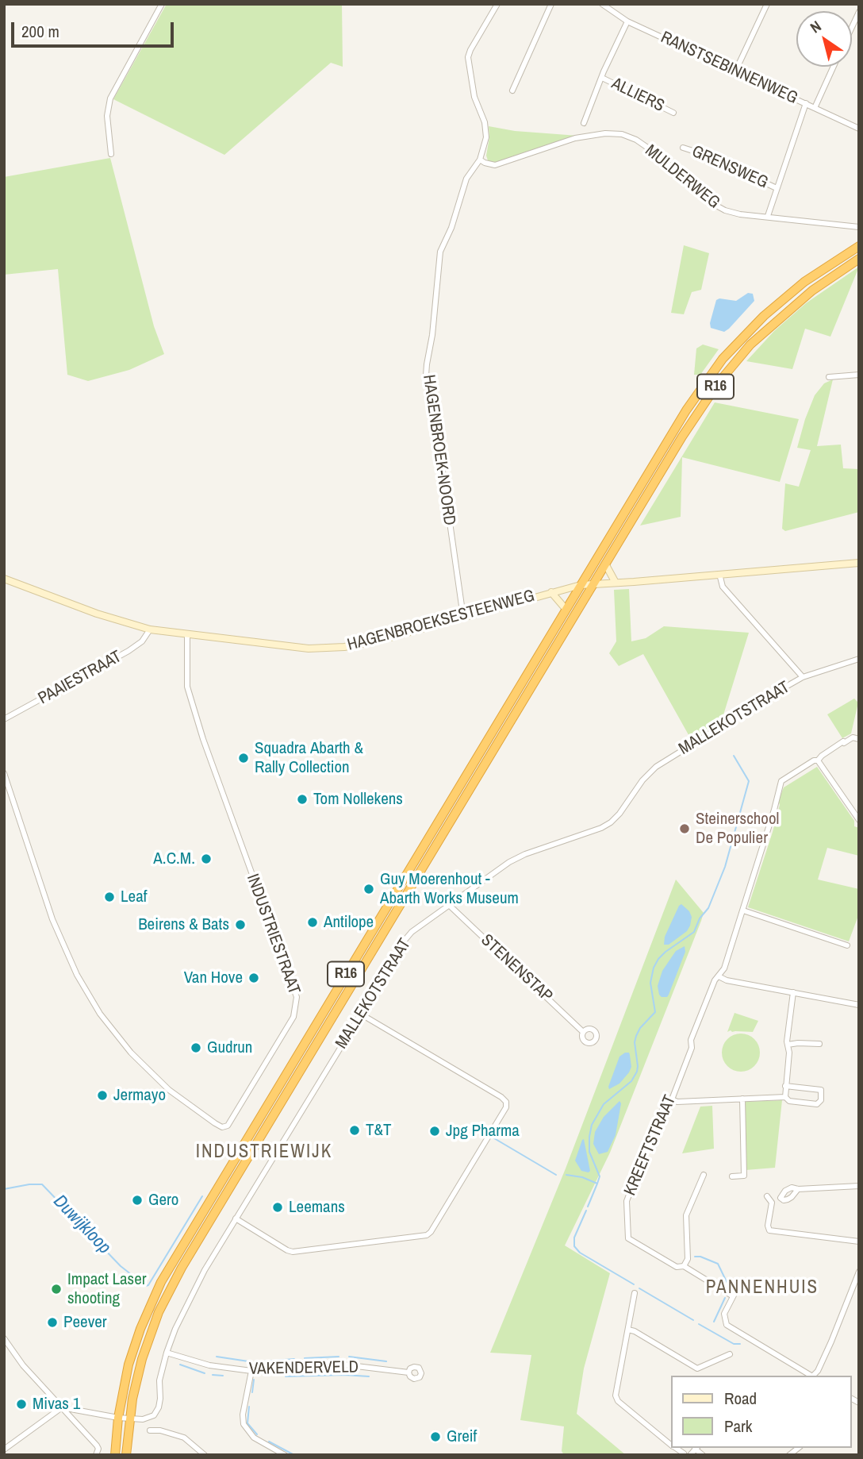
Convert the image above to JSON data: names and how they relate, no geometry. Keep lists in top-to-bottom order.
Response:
{
  "streets": {
    "highway": ["R16"],
    "street": [
      "RANSTSEBINNENWEG",
      "ALLIERS",
      "GRENSWEG",
      "MULDERWEG",
      "HAGENBROEK-NOORD",
      "HAGENBROEKSESTEENWEG",
      "PAAIESTRAAT",
      "MALLEKOTSTRAAT",
      "INDUSTRIESTRAAT",
      "STENENSTAP",
      "KREEFTSTRAAT",
      "VAKENDERVELD"
    ]
  },
  "crossings": [
    ["RANSTSEBINNENWEG", "ALLIERS"],
    ["RANSTSEBINNENWEG", "GRENSWEG"],
    ["GRENSWEG", "MULDERWEG"],
    ["MULDERWEG", "HAGENBROEK-NOORD"],
    ["R16", "HAGENBROEKSESTEENWEG"],
    ["R16", "MALLEKOTSTRAAT"],
    ["HAGENBROEK-NOORD", "HAGENBROEKSESTEENWEG"],
    ["HAGENBROEKSESTEENWEG", "PAAIESTRAAT"],
    ["HAGENBROEKSESTEENWEG", "INDUSTRIESTRAAT"],
    ["MALLEKOTSTRAAT", "STENENSTAP"],
    ["MALLEKOTSTRAAT", "VAKENDERVELD"]
  ],
  "districts": ["INDUSTRIEWIJK", "PANNENHUIS"],
  "water": ["Duwijkloop"],
  "places": [
    "Squadra Abarth & Rally Collection",
    "Tom Nollekens",
    "Steinerschool De Populier",
    "A.C.M.",
    "Guy Moerenhout - Abarth Works Museum",
    "Leaf",
    "Antilope",
    "Beirens & Bats",
    "Van Hove",
    "Gudrun",
    "Jermayo",
    "T&T",
    "Jpg Pharma",
    "Gero",
    "Leemans",
    "Impact Laser shooting",
    "Peever",
    "Mivas 1",
    "Greif"
  ],
  "legend": ["Road", "Park"],
  "scale_bar": "200 m",
  "north": "top left"
}
